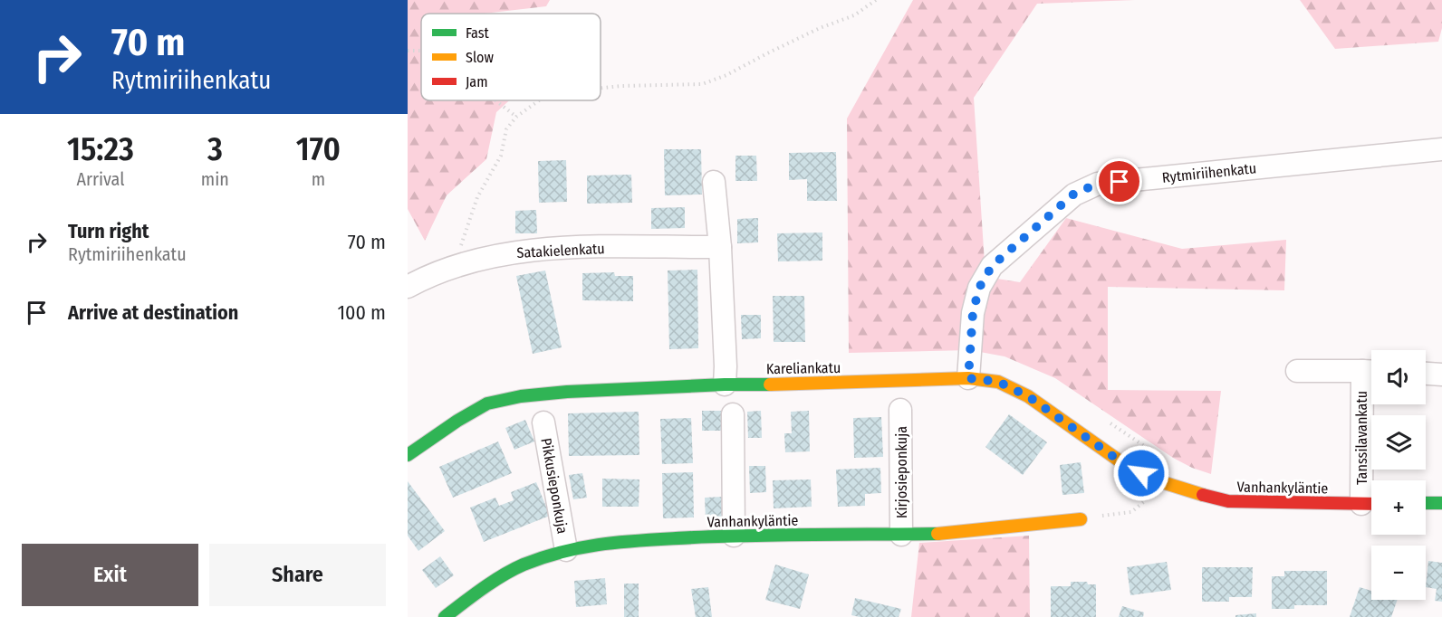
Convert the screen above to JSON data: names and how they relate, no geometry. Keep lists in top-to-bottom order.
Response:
{
  "streets": {
    "street": [
      "Rytmiriihenkatu",
      "Satakielenkatu",
      "Kareliankatu",
      "Tanssilavankatu",
      "Kirjosieponkuja",
      "Pikkusieponkuja",
      "Vanhankyläntie"
    ]
  },
  "crossings": [
    ["Rytmiriihenkatu", "Kareliankatu"],
    ["Kareliankatu", "Vanhankyläntie"],
    ["Tanssilavankatu", "Vanhankyläntie"],
    ["Kirjosieponkuja", "Vanhankyläntie"],
    ["Pikkusieponkuja", "Vanhankyläntie"]
  ],
  "legend": ["Fast", "Slow", "Jam"],
  "page": {
    "turn": ["70 m", "Rytmiriihenkatu"],
    "eta": [
      "15:23",
      "Arrival",
      "3",
      "min",
      "170",
      "m"
    ],
    "list": [
      {
        "name": "Turn right",
        "note": "Rytmiriihenkatu",
        "value": "70 m"
      },
      {
        "name": "Arrive at destination",
        "value": "100 m"
      }
    ],
    "map_buttons": ["+", "−"],
    "buttons": ["Exit", "Share"]
  }
}
